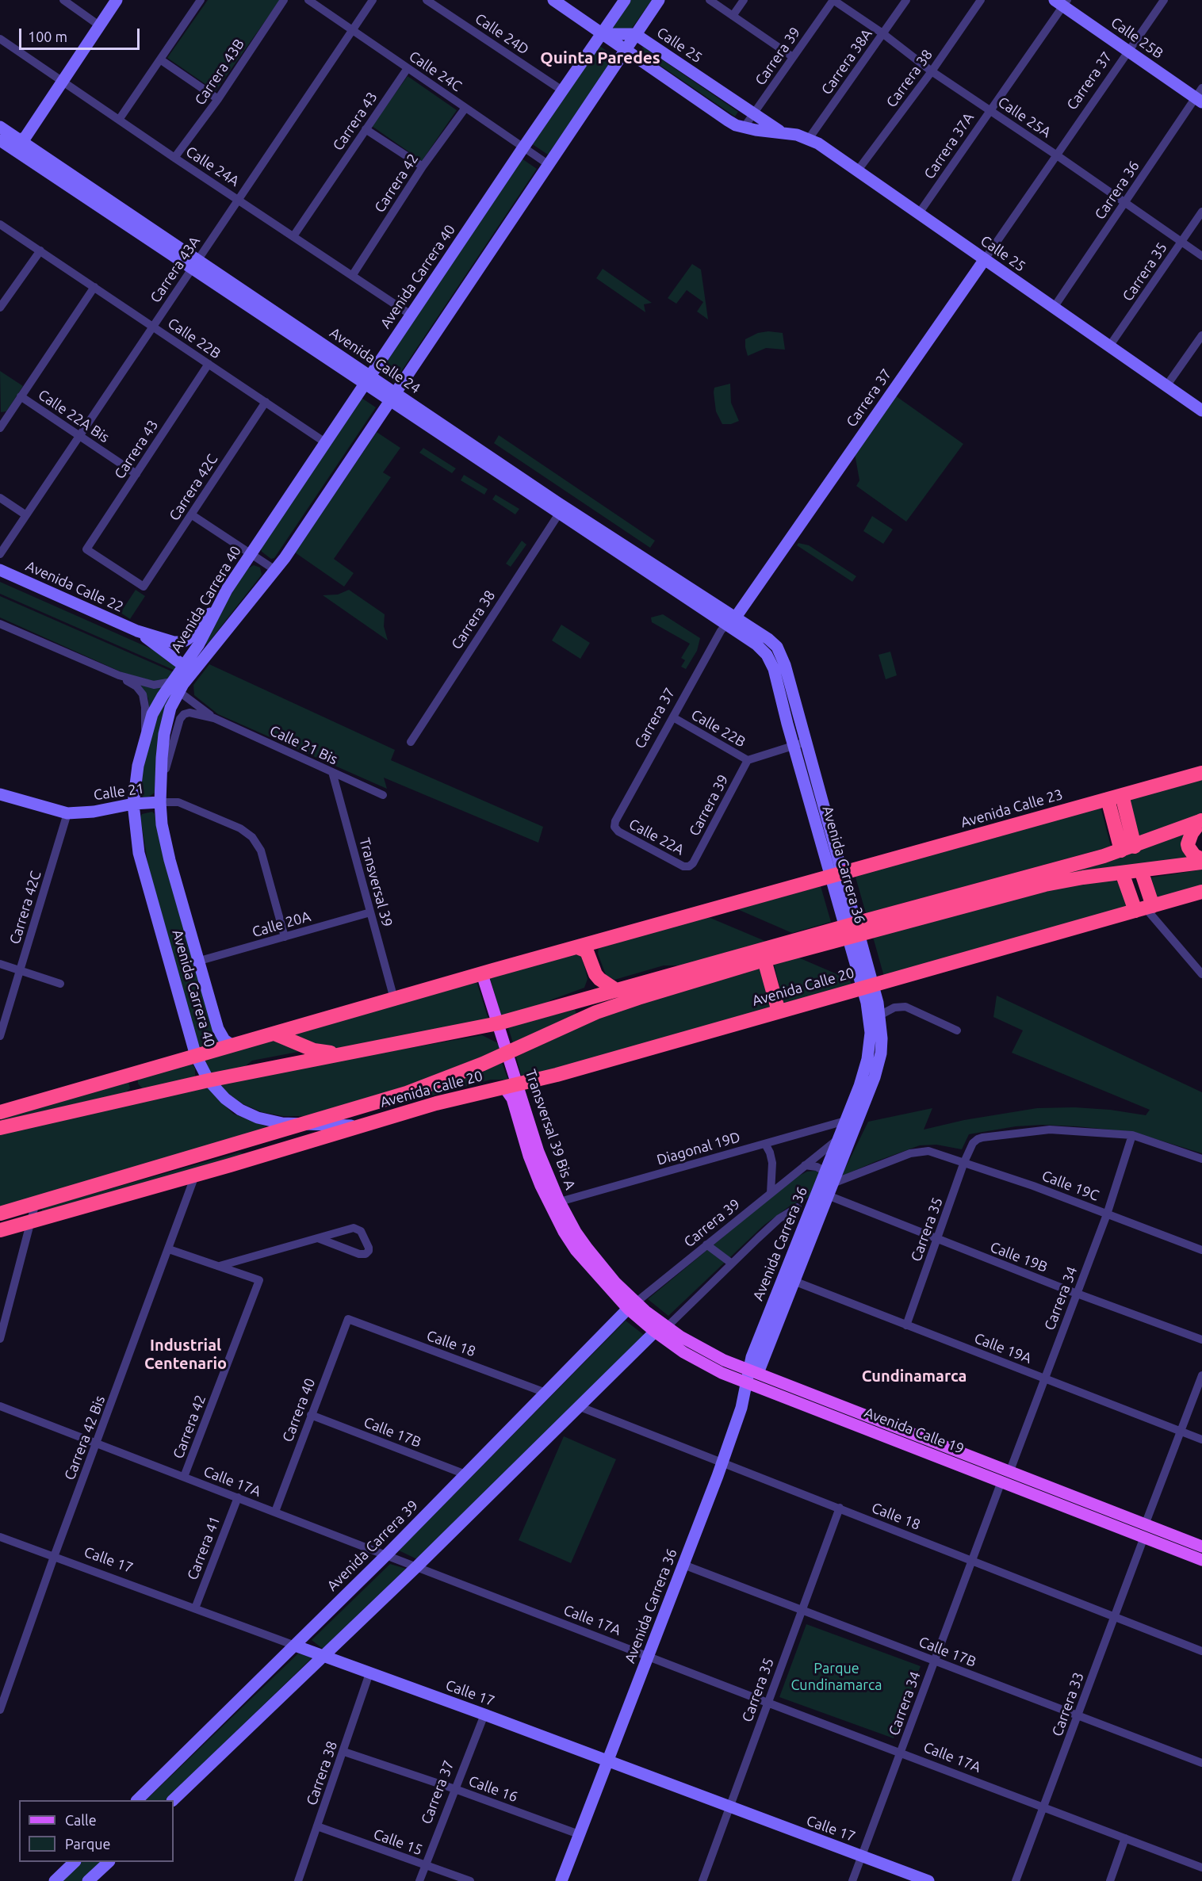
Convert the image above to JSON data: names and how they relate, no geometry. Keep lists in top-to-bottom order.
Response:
{
  "streets": {
    "highway": ["Avenida Calle 23", "Avenida Calle 20"],
    "main road": [
      "Calle 25B",
      "Calle 25",
      "Carrera 37",
      "Avenida Carrera 40",
      "Avenida Calle 24",
      "Avenida Calle 22",
      "Calle 21",
      "Avenida Carrera 36",
      "Transversal 39 Bis A",
      "Avenida Calle 19",
      "Avenida Carrera 39",
      "Calle 17"
    ],
    "street": [
      "Calle 24D",
      "Carrera 39",
      "Carrera 38A",
      "Calle 24C",
      "Carrera 43B",
      "Carrera 38",
      "Calle 25A",
      "Carrera 43",
      "Carrera 37A",
      "Calle 24A",
      "Carrera 42",
      "Carrera 36",
      "Carrera 43A",
      "Carrera 35",
      "Calle 22B",
      "Calle 22A Bis",
      "Carrera 42C",
      "Calle 21 Bis",
      "Calle 22A",
      "Transversal 39",
      "Calle 20A",
      "Diagonal 19D",
      "Calle 19C",
      "Calle 19B",
      "Carrera 34",
      "Calle 18",
      "Calle 19A",
      "Carrera 40",
      "Calle 17B",
      "Carrera 42 Bis",
      "Calle 17A",
      "Carrera 41",
      "Carrera 33",
      "Calle 16",
      "Calle 15"
    ]
  },
  "crossings": [
    ["Calle 24D", "Avenida Carrera 40"],
    ["Calle 25B", "Carrera 37"],
    ["Calle 25B", "Carrera 37A"],
    ["Calle 25B", "Carrera 36"],
    ["Calle 25", "Carrera 39"],
    ["Calle 25", "Carrera 38A"],
    ["Calle 25", "Carrera 38"],
    ["Calle 25", "Carrera 37"],
    ["Calle 25", "Carrera 37A"],
    ["Calle 25", "Carrera 36"],
    ["Calle 25", "Carrera 35"],
    ["Calle 25", "Avenida Carrera 40"],
    ["Carrera 39", "Calle 25A"],
    ["Carrera 39", "Calle 22B"],
    ["Carrera 39", "Calle 22A"],
    ["Carrera 39", "Avenida Carrera 36"],
    ["Carrera 39", "Transversal 39 Bis A"],
    ["Carrera 39", "Avenida Calle 19"],
    ["Carrera 39", "Avenida Carrera 39"],
    ["Carrera 38A", "Calle 25A"],
    ["Calle 24C", "Carrera 43"],
    ["Calle 24C", "Carrera 42"],
    ["Calle 24C", "Carrera 43A"],
    ["Calle 24C", "Avenida Carrera 40"],
    ["Carrera 43B", "Calle 24A"],
    ["Carrera 38", "Calle 25A"],
    ["Carrera 38", "Avenida Calle 24"],
    ["Carrera 38", "Calle 17"],
    ["Carrera 38", "Calle 16"],
    ["Carrera 38", "Calle 15"],
    ["Carrera 37", "Calle 25A"],
    ["Carrera 37", "Calle 22B"],
    ["Carrera 37", "Avenida Calle 24"],
    ["Carrera 37", "Calle 22A"],
    ["Carrera 37", "Avenida Carrera 36"],
    ["Carrera 37", "Calle 17"],
    ["Carrera 37", "Calle 16"],
    ["Carrera 37", "Calle 15"],
    ["Calle 25A", "Carrera 37A"],
    ["Calle 25A", "Carrera 36"],
    ["Calle 25A", "Carrera 35"],
    ["Carrera 43", "Calle 24A"],
    ["Carrera 43", "Calle 22B"],
    ["Carrera 43", "Calle 22A Bis"],
    ["Carrera 43", "Carrera 42C"],
    ["Calle 24A", "Carrera 42"],
    ["Calle 24A", "Carrera 43A"],
    ["Calle 24A", "Avenida Carrera 40"],
    ["Carrera 42", "Calle 17A"],
    ["Carrera 43A", "Calle 22B"],
    ["Carrera 43A", "Avenida Calle 24"],
    ["Carrera 43A", "Calle 22A Bis"],
    ["Carrera 35", "Calle 19C"],
    ["Carrera 35", "Calle 19B"],
    ["Carrera 35", "Carrera 34"],
    ["Carrera 35", "Calle 18"],
    ["Carrera 35", "Calle 19A"],
    ["Carrera 35", "Calle 17B"],
    ["Carrera 35", "Calle 17A"],
    ["Carrera 35", "Calle 17"],
    ["Avenida Carrera 40", "Calle 22B"],
    ["Avenida Carrera 40", "Avenida Calle 24"],
    ["Avenida Carrera 40", "Avenida Calle 22"],
    ["Avenida Carrera 40", "Calle 21 Bis"],
    ["Avenida Carrera 40", "Calle 21"],
    ["Avenida Carrera 40", "Calle 20A"],
    ["Avenida Carrera 40", "Avenida Calle 20"],
    ["Calle 22B", "Carrera 42C"],
    ["Calle 22B", "Avenida Carrera 36"],
    ["Avenida Calle 24", "Avenida Carrera 36"],
    ["Carrera 42C", "Calle 21"],
    ["Calle 21 Bis", "Calle 21"],
    ["Calle 21 Bis", "Transversal 39"],
    ["Calle 21", "Calle 20A"],
    ["Avenida Calle 23", "Avenida Carrera 36"],
    ["Avenida Carrera 36", "Avenida Calle 20"],
    ["Avenida Carrera 36", "Diagonal 19D"],
    ["Avenida Carrera 36", "Calle 19C"],
    ["Avenida Carrera 36", "Calle 19B"],
    ["Avenida Carrera 36", "Calle 18"],
    ["Avenida Carrera 36", "Calle 19A"],
    ["Avenida Carrera 36", "Avenida Calle 19"],
    ["Avenida Carrera 36", "Calle 17B"],
    ["Avenida Carrera 36", "Calle 17A"],
    ["Avenida Carrera 36", "Calle 17"],
    ["Avenida Carrera 36", "Calle 16"],
    ["Transversal 39", "Calle 20A"],
    ["Avenida Calle 20", "Transversal 39 Bis A"],
    ["Avenida Calle 20", "Carrera 42 Bis"],
    ["Transversal 39 Bis A", "Diagonal 19D"],
    ["Transversal 39 Bis A", "Avenida Calle 19"],
    ["Transversal 39 Bis A", "Avenida Carrera 39"],
    ["Calle 19C", "Carrera 34"],
    ["Calle 19B", "Carrera 34"],
    ["Carrera 34", "Calle 18"],
    ["Carrera 34", "Calle 19A"],
    ["Carrera 34", "Avenida Calle 19"],
    ["Carrera 34", "Calle 17B"],
    ["Carrera 34", "Calle 17A"],
    ["Carrera 34", "Calle 17"],
    ["Calle 18", "Carrera 40"],
    ["Calle 18", "Avenida Carrera 39"],
    ["Calle 18", "Carrera 33"],
    ["Carrera 40", "Calle 17B"],
    ["Carrera 40", "Calle 17A"],
    ["Avenida Calle 19", "Avenida Carrera 39"],
    ["Avenida Calle 19", "Carrera 33"],
    ["Calle 17B", "Avenida Carrera 39"],
    ["Calle 17B", "Carrera 33"],
    ["Carrera 42 Bis", "Calle 17A"],
    ["Carrera 42 Bis", "Calle 17"],
    ["Calle 17A", "Avenida Carrera 39"],
    ["Calle 17A", "Carrera 41"],
    ["Calle 17A", "Carrera 33"],
    ["Avenida Carrera 39", "Calle 17"],
    ["Carrera 41", "Calle 17"]
  ],
  "districts": ["Quinta Paredes", "Industrial Centenario", "Cundinamarca"],
  "parks": ["Parque Cundinamarca"],
  "legend": ["Calle", "Parque"],
  "scale_bar": "100 m"
}
